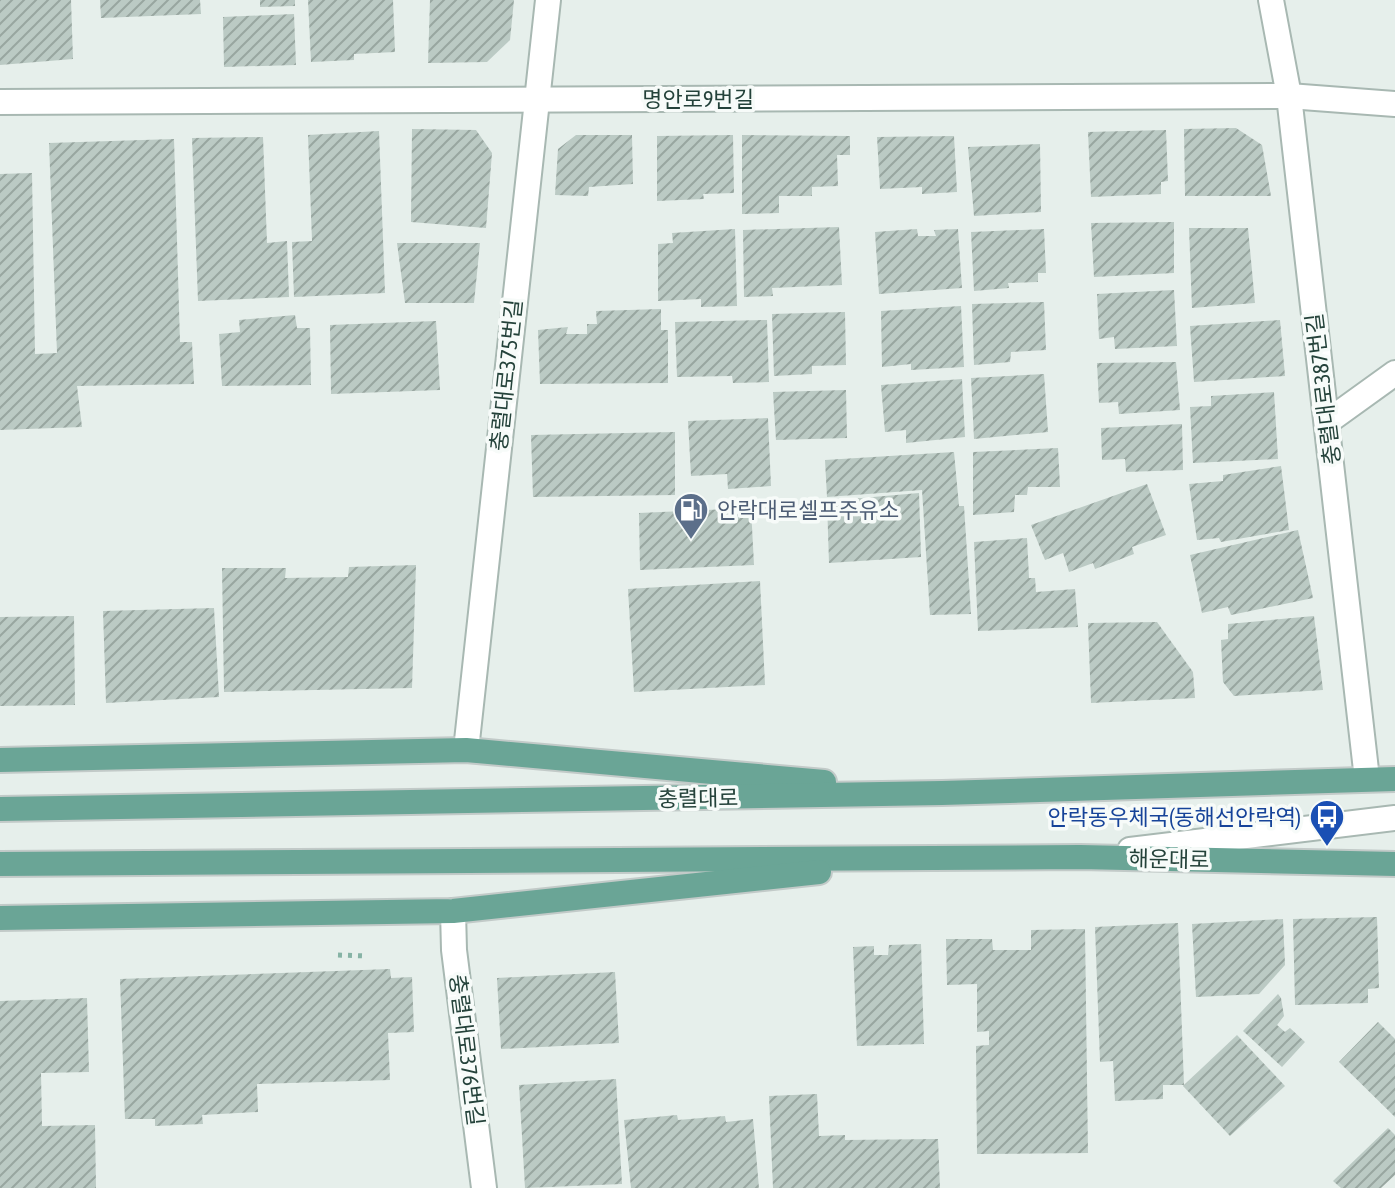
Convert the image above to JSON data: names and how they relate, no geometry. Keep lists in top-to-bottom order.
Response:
{
  "streets": {
    "main road": ["충렬대로", "해운대로"],
    "street": [
      "명안로9번길",
      "충렬대로375번길",
      "충렬대로387번길",
      "충렬대로376번길"
    ]
  },
  "crossings": [
    ["명안로9번길", "충렬대로375번길"],
    ["명안로9번길", "충렬대로387번길"],
    ["충렬대로387번길", "충렬대로"]
  ],
  "places": {
    "fuel station": ["안락대로셀프주유소"],
    "bus stop": ["안락동우체국(동해선안락역)"]
  }
}
